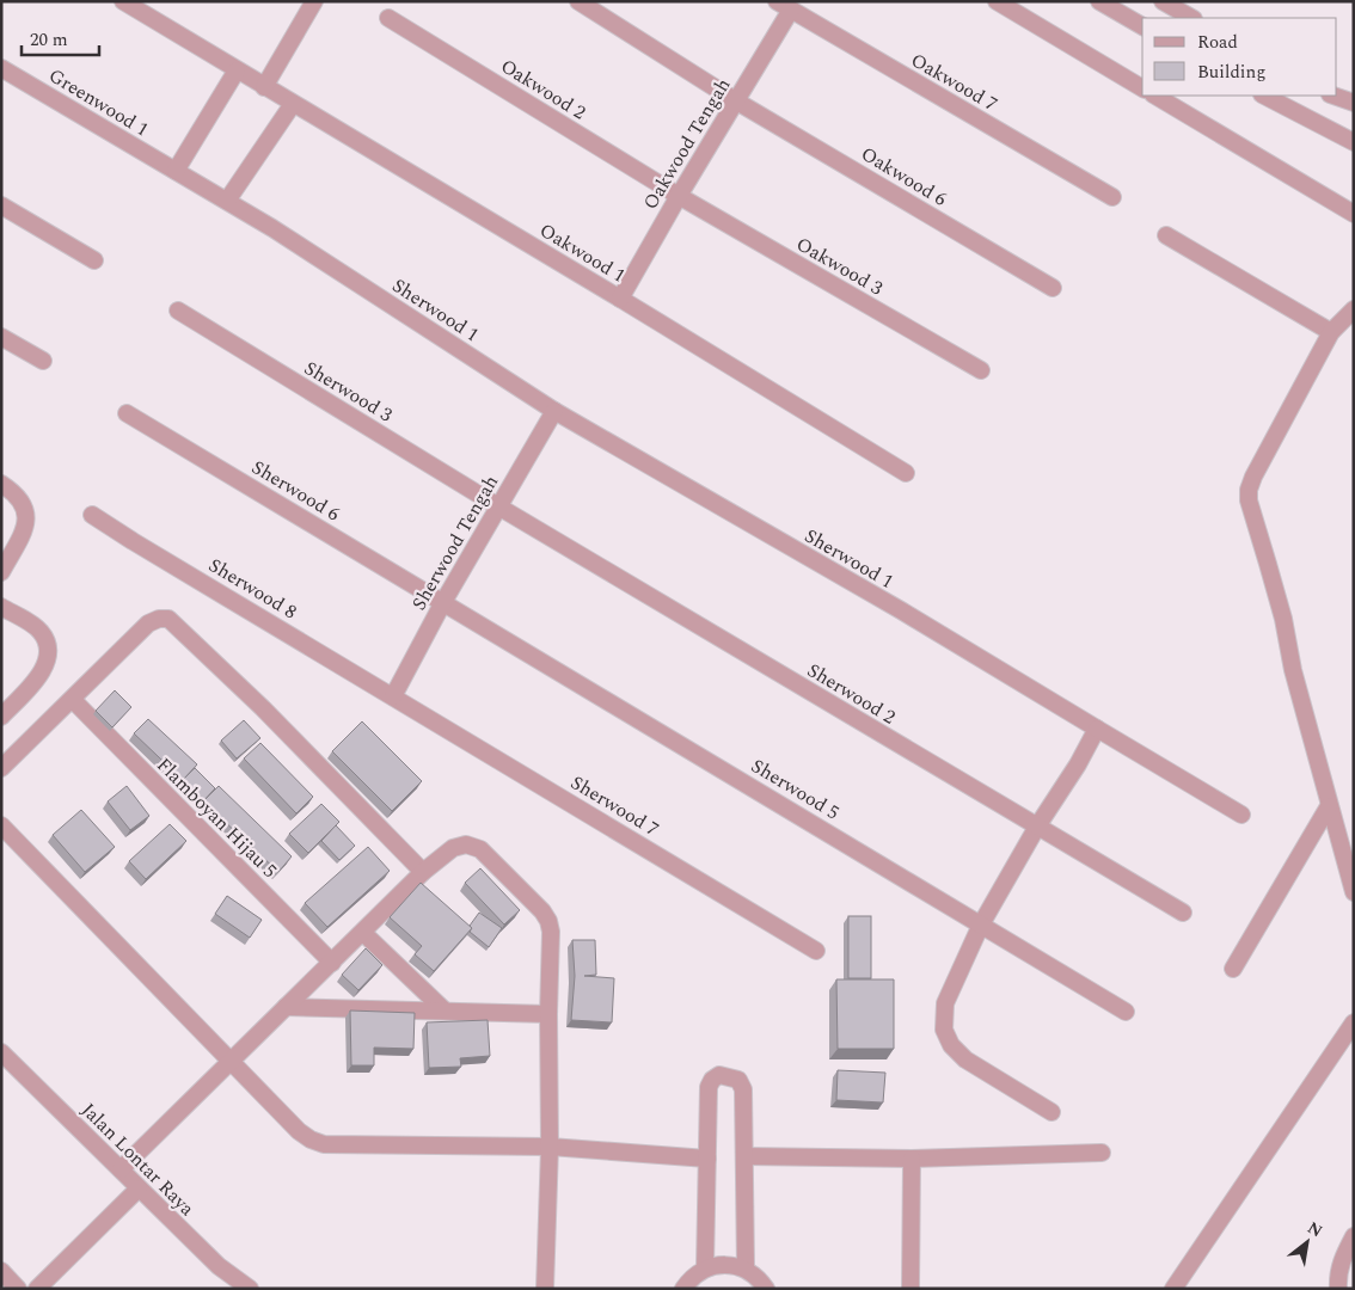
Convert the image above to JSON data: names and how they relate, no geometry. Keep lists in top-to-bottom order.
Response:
{
  "streets": {
    "street": [
      "Oakwood 7",
      "Oakwood 2",
      "Greenwood 1",
      "Oakwood Tengah",
      "Oakwood 6",
      "Oakwood 1",
      "Oakwood 3",
      "Sherwood 1",
      "Sherwood 3",
      "Sherwood 6",
      "Sherwood Tengah",
      "Sherwood 8",
      "Sherwood 2",
      "Sherwood 5",
      "Sherwood 7",
      "Flamboyan Hijau 5",
      "Jalan Lontar Raya"
    ]
  },
  "crossings": [
    ["Oakwood 7", "Oakwood Tengah"],
    ["Oakwood 2", "Oakwood Tengah"],
    ["Oakwood 2", "Oakwood 3"],
    ["Greenwood 1", "Sherwood 1"],
    ["Oakwood Tengah", "Oakwood 6"],
    ["Oakwood Tengah", "Oakwood 1"],
    ["Oakwood Tengah", "Oakwood 3"],
    ["Sherwood 1", "Sherwood Tengah"],
    ["Sherwood 3", "Sherwood Tengah"],
    ["Sherwood 3", "Sherwood 2"],
    ["Sherwood 6", "Sherwood Tengah"],
    ["Sherwood 6", "Sherwood 5"],
    ["Sherwood Tengah", "Sherwood 8"],
    ["Sherwood Tengah", "Sherwood 2"],
    ["Sherwood Tengah", "Sherwood 5"],
    ["Sherwood Tengah", "Sherwood 7"],
    ["Sherwood 8", "Sherwood 7"]
  ],
  "legend": ["Road", "Building"],
  "scale_bar": "20 m",
  "north": "top right"
}
